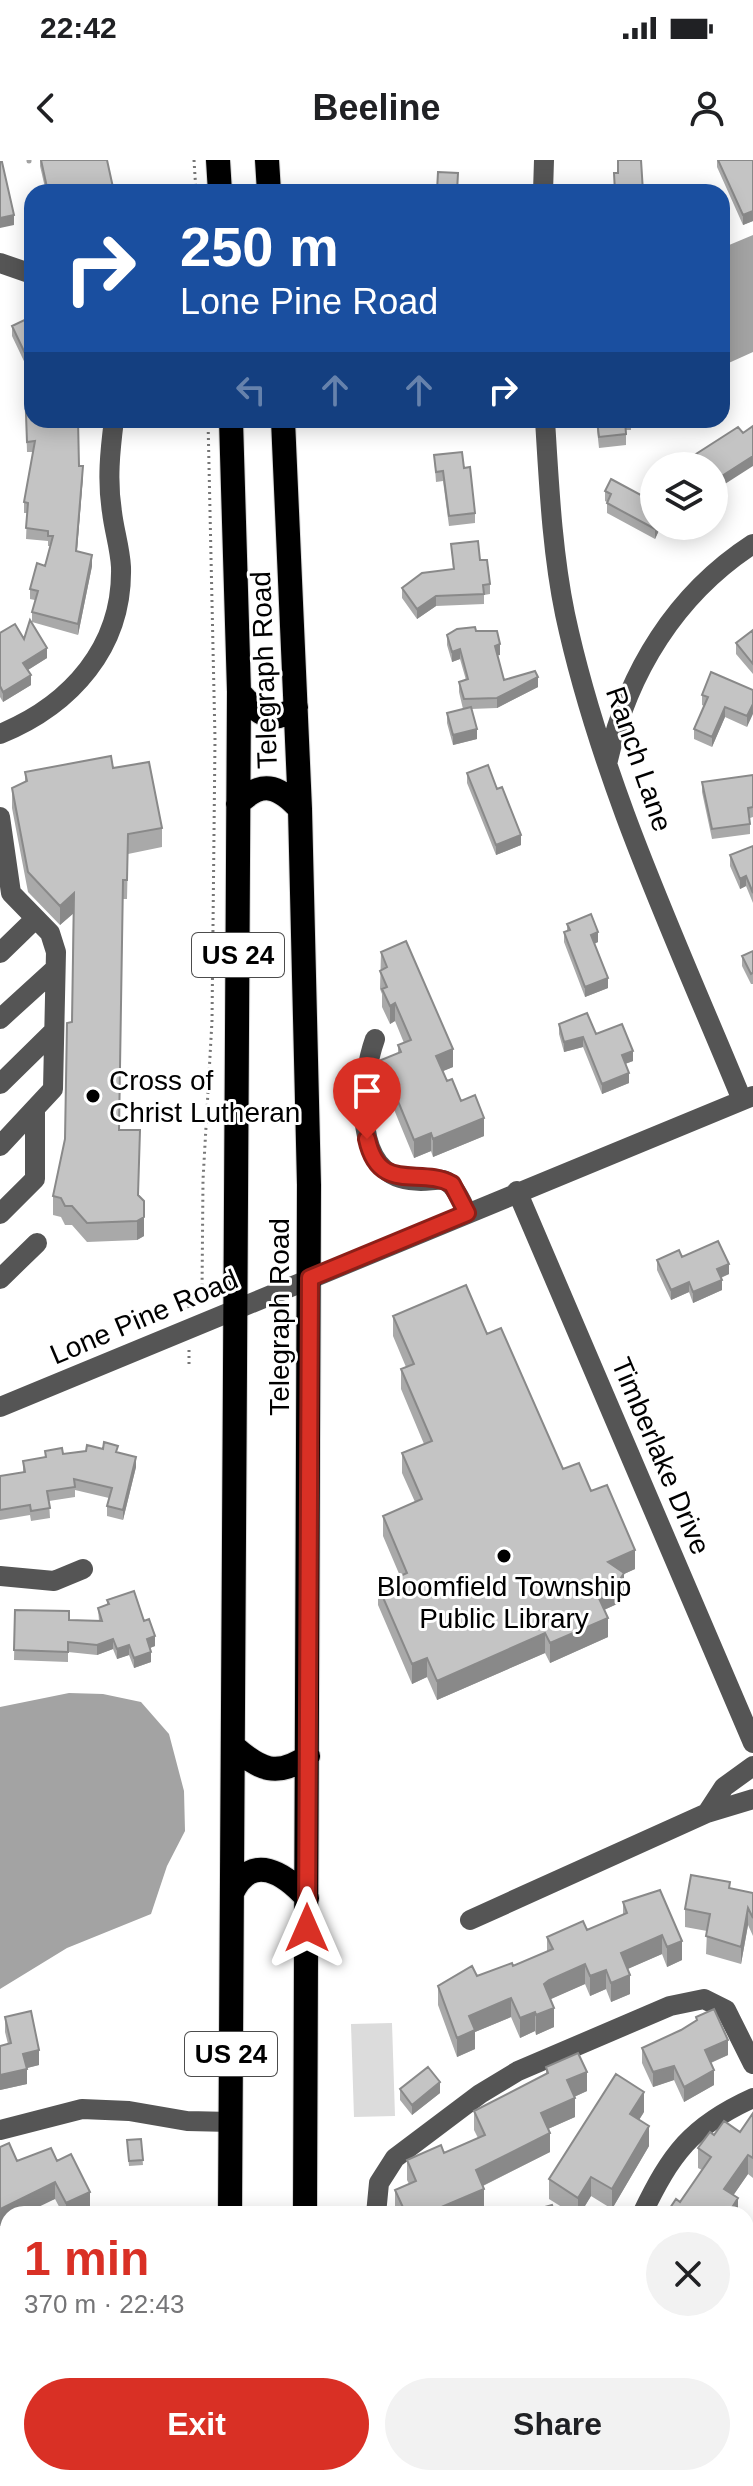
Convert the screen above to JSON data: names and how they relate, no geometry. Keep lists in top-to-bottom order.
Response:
{
  "streets": {
    "highway": ["Telegraph Road", "US 24"],
    "street": ["Ranch Lane", "Lone Pine Road", "Timberlake Drive"]
  },
  "crossings": [
    ["Telegraph Road", "Lone Pine Road"],
    ["Ranch Lane", "Lone Pine Road"],
    ["Lone Pine Road", "Timberlake Drive"]
  ],
  "places": ["Cross of Christ Lutheran", "Bloomfield Township Public Library"],
  "page": {
    "status": "22:42",
    "header": "Beeline",
    "turn": ["250 m", "Lone Pine Road"],
    "heading": ["1 min", "370 m · 22:43"],
    "buttons": ["Exit", "Share"]
  }
}
